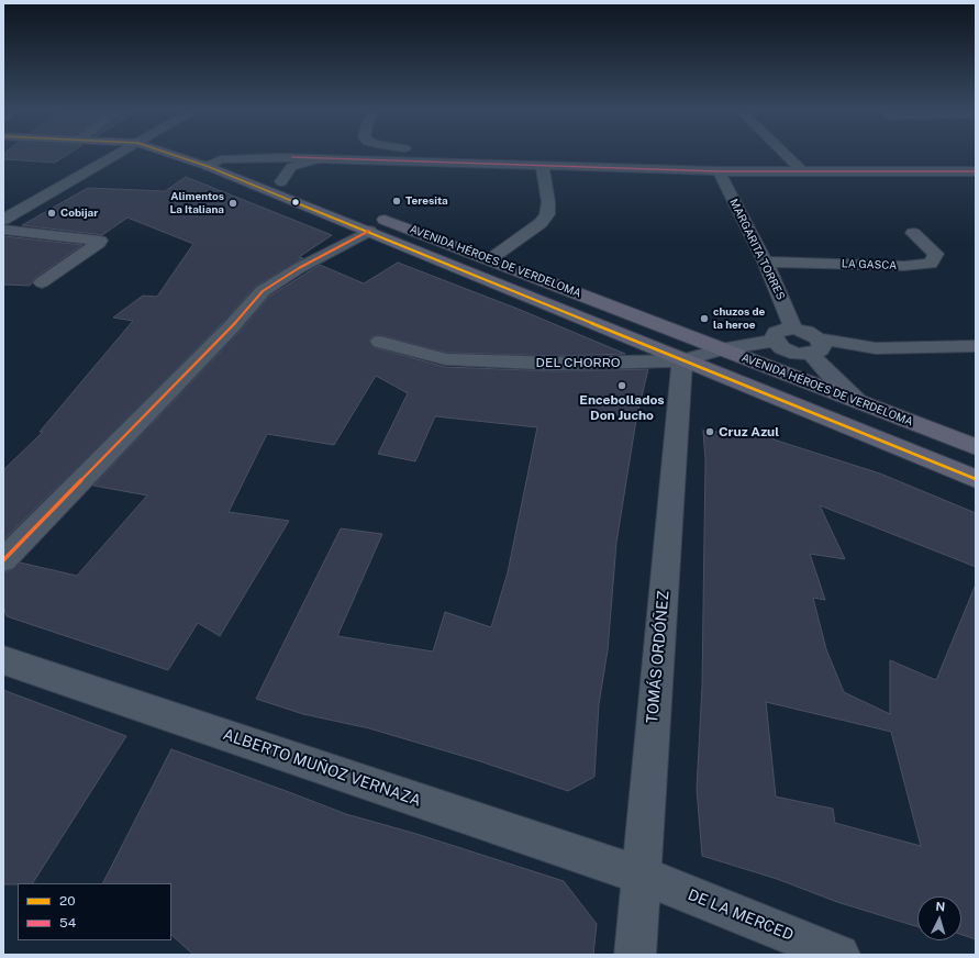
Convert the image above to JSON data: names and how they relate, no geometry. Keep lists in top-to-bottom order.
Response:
{
  "streets": {
    "main road": ["AVENIDA HÉROES DE VERDELOMA"],
    "street": [
      "MARGARITA TORRES",
      "LA GASCA",
      "DEL CHORRO",
      "TOMÁS ORDÓÑEZ",
      "ALBERTO MUÑOZ VERNAZA",
      "DE LA MERCED"
    ]
  },
  "crossings": [
    ["MARGARITA TORRES", "LA GASCA"],
    ["AVENIDA HÉROES DE VERDELOMA", "DEL CHORRO"],
    ["AVENIDA HÉROES DE VERDELOMA", "TOMÁS ORDÓÑEZ"],
    ["DEL CHORRO", "TOMÁS ORDÓÑEZ"],
    ["TOMÁS ORDÓÑEZ", "ALBERTO MUÑOZ VERNAZA"],
    ["TOMÁS ORDÓÑEZ", "DE LA MERCED"],
    ["ALBERTO MUÑOZ VERNAZA", "DE LA MERCED"]
  ],
  "places": [
    "Teresita",
    "Alimentos La Italiana",
    "Cobijar",
    "chuzos de la heroe",
    "Encebollados Don Jucho",
    "Cruz Azul"
  ],
  "lines": ["transit line 20", "transit line 54"],
  "legend": ["20", "54"],
  "north": "top"
}
